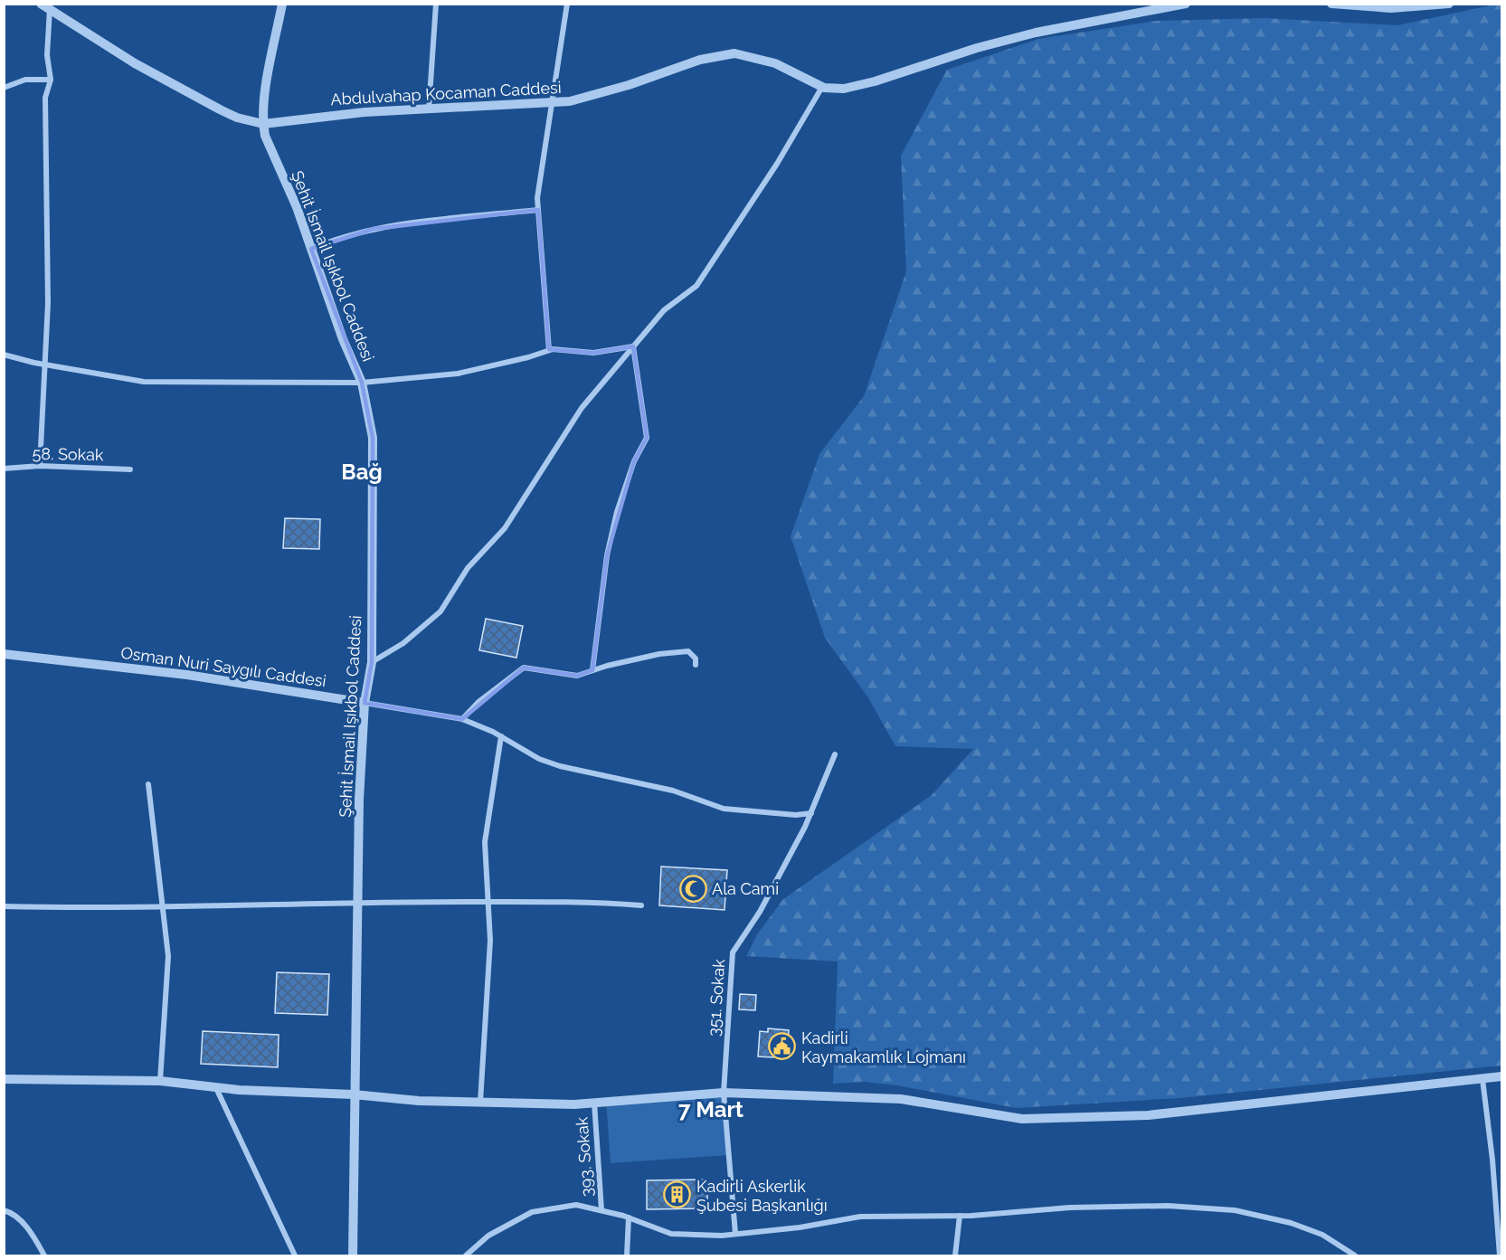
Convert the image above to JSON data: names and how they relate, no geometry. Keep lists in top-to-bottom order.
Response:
{
  "streets": {
    "street": [
      "Abdulvahap Kocaman Caddesi",
      "Şehit İsmail Işıkbol Caddesi",
      "58. Sokak",
      "Osman Nuri Saygılı Caddesi",
      "351. Sokak",
      "393. Sokak"
    ]
  },
  "crossings": [
    ["Abdulvahap Kocaman Caddesi", "Şehit İsmail Işıkbol Caddesi"],
    ["Şehit İsmail Işıkbol Caddesi", "Osman Nuri Saygılı Caddesi"],
    ["Osman Nuri Saygılı Caddesi", "351. Sokak"]
  ],
  "districts": ["Bağ", "7 Mart"],
  "places": {
    "mosque": ["Ala Cami"],
    "public building": ["Kadirli Kaymakamlık Lojmanı"],
    "building": ["Kadirli Askerlik Şubesi Başkanlığı"]
  }
}
